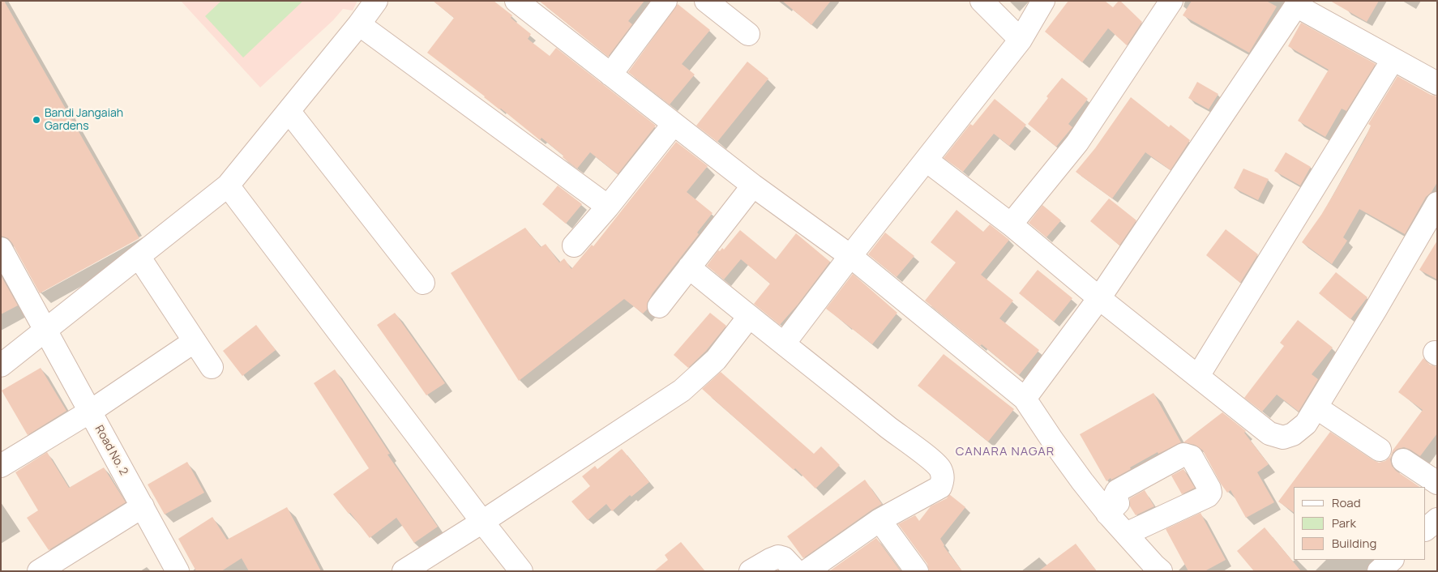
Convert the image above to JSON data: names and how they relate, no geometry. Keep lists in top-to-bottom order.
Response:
{
  "streets": {
    "street": ["Road No. 2"]
  },
  "districts": ["CANARA NAGAR"],
  "places": ["Bandi Jangaiah Gardens"],
  "legend": ["Road", "Park", "Building"]
}
